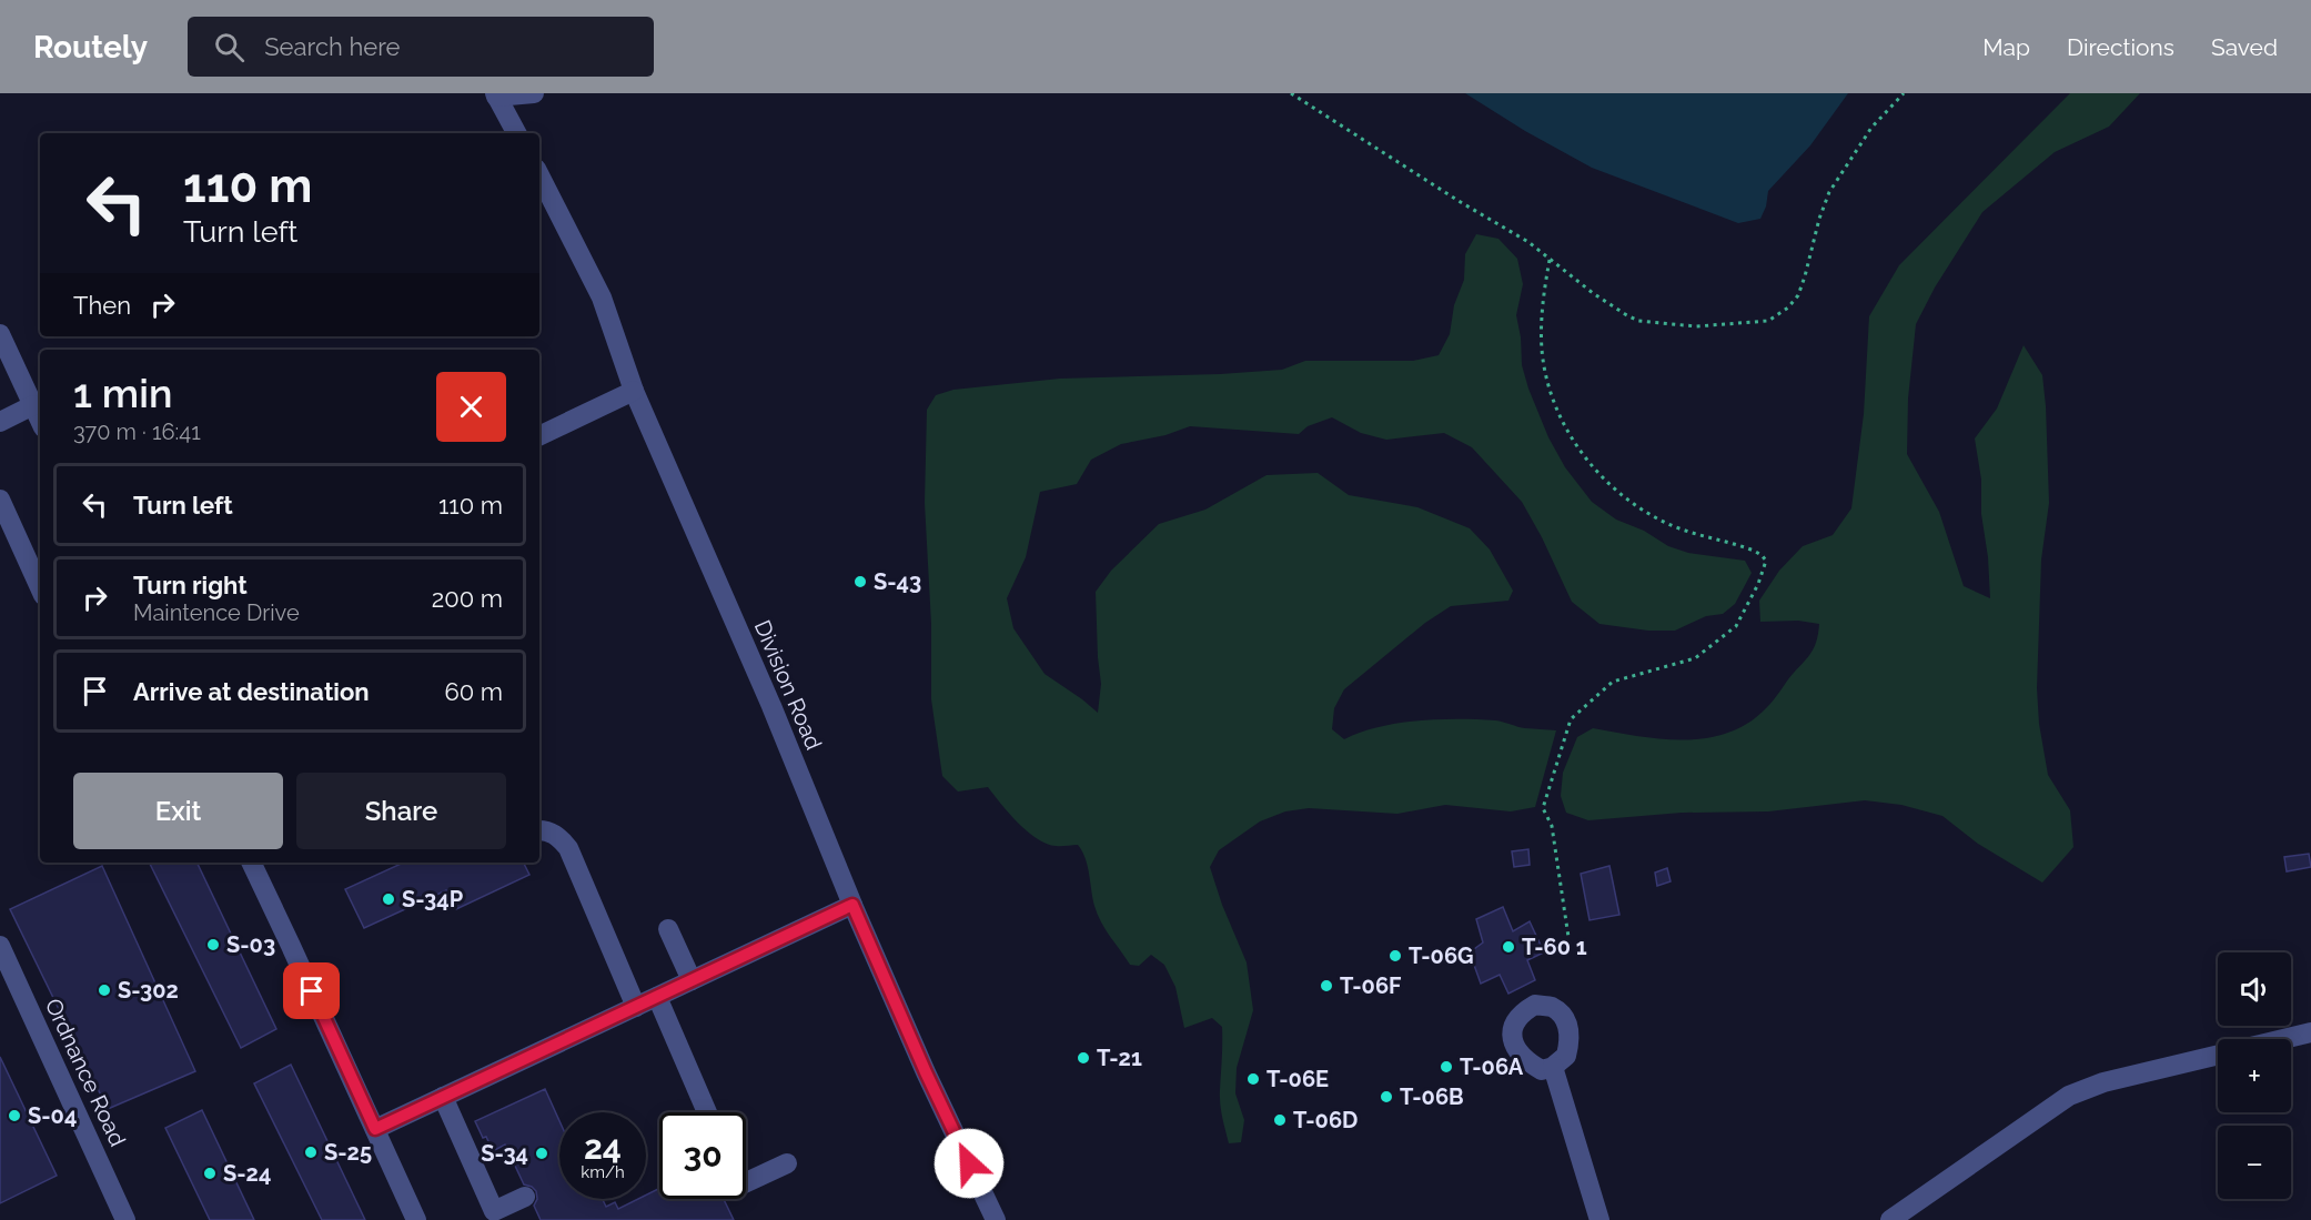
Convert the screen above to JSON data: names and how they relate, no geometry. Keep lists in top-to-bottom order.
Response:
{
  "streets": {
    "street": ["Division Road", "Ordnance Road"]
  },
  "places": [
    "S-43",
    "S-34P",
    "S-03",
    "T-60 1",
    "T-06G",
    "T-06F",
    "S-302",
    "T-21",
    "T-06A",
    "T-06E",
    "T-06B",
    "S-04",
    "T-06D",
    "S-25",
    "S-34",
    "S-24"
  ],
  "page": {
    "header": "Routely",
    "search": "Search here",
    "nav": ["Map", "Directions", "Saved"],
    "turn": ["110 m", "Turn left"],
    "then": "Then",
    "heading": ["1 min", "370 m · 16:41"],
    "list": [
      {
        "name": "Turn left",
        "value": "110 m"
      },
      {
        "name": "Turn right",
        "note": "Maintence Drive",
        "value": "200 m"
      },
      {
        "name": "Arrive at destination",
        "value": "60 m"
      }
    ],
    "buttons": ["Exit", "Share"],
    "map_buttons": ["+", "−"],
    "speed": "24 km/h",
    "limit": "30"
  }
}
